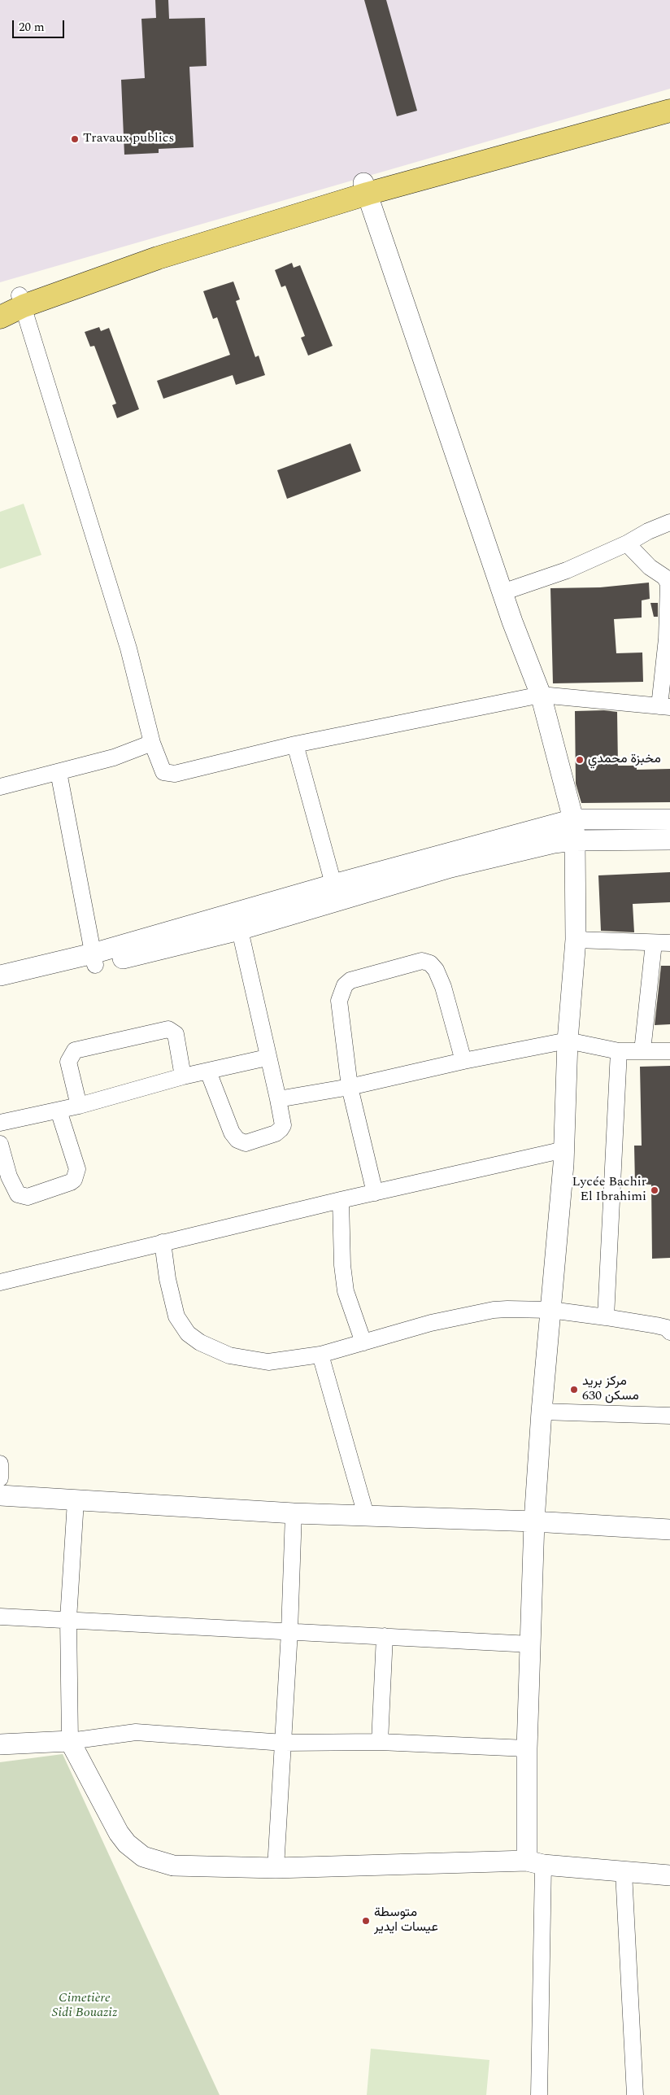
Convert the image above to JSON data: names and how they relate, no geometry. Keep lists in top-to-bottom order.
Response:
{
  "parks": ["Cimetière Sidi Bouaziz"],
  "places": [
    "Travaux publics",
    "مخبزة محمدي",
    "Lycée Bachir El Ibrahimi",
    "مركز بريد 630 مسكن",
    "متوسطة عيسات ايدير"
  ],
  "scale_bar": "20 m"
}
